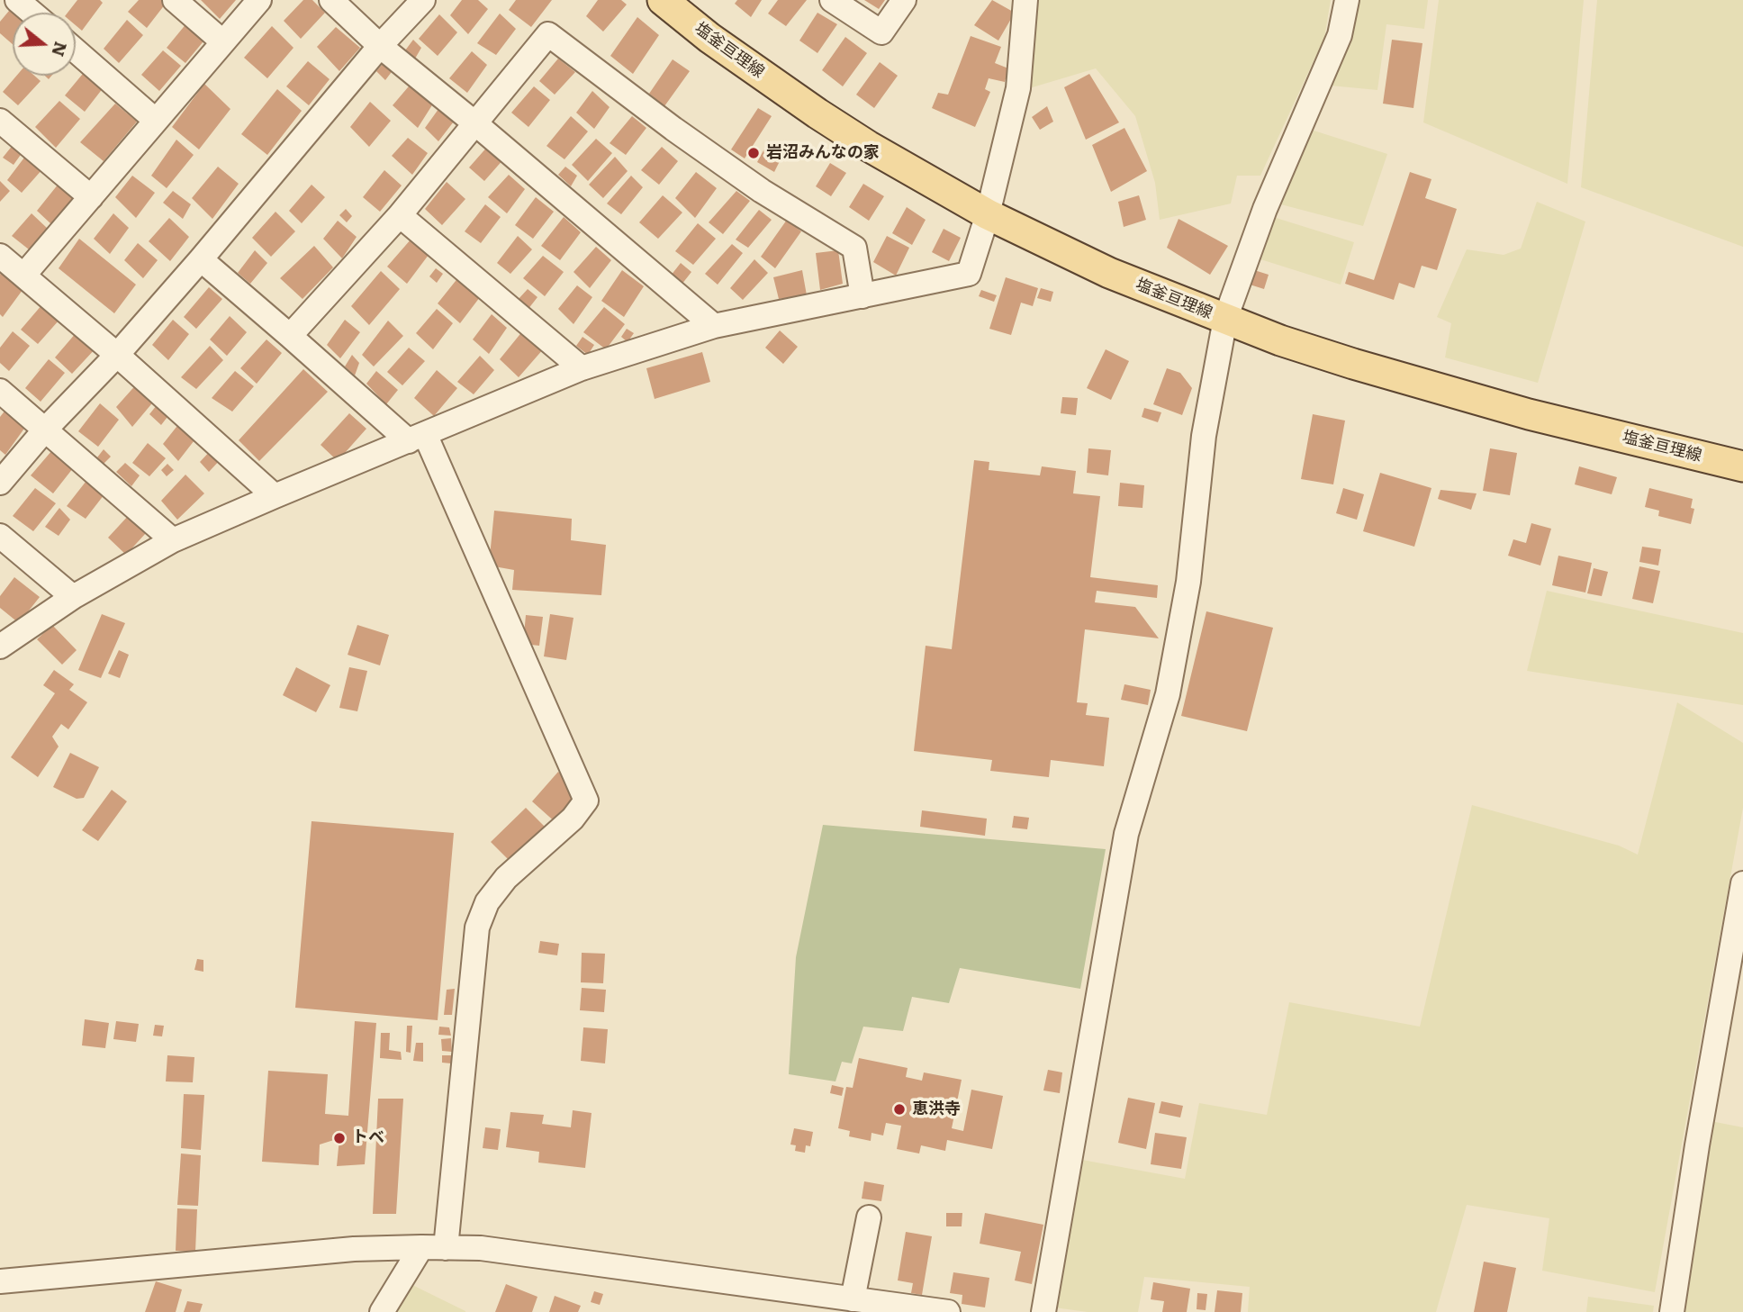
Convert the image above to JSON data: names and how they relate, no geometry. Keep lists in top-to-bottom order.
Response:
{
  "streets": {
    "main road": ["塩釜亘理線"]
  },
  "places": ["岩沼みんなの家", "恵洪寺", "トベ"],
  "north": "right"
}
